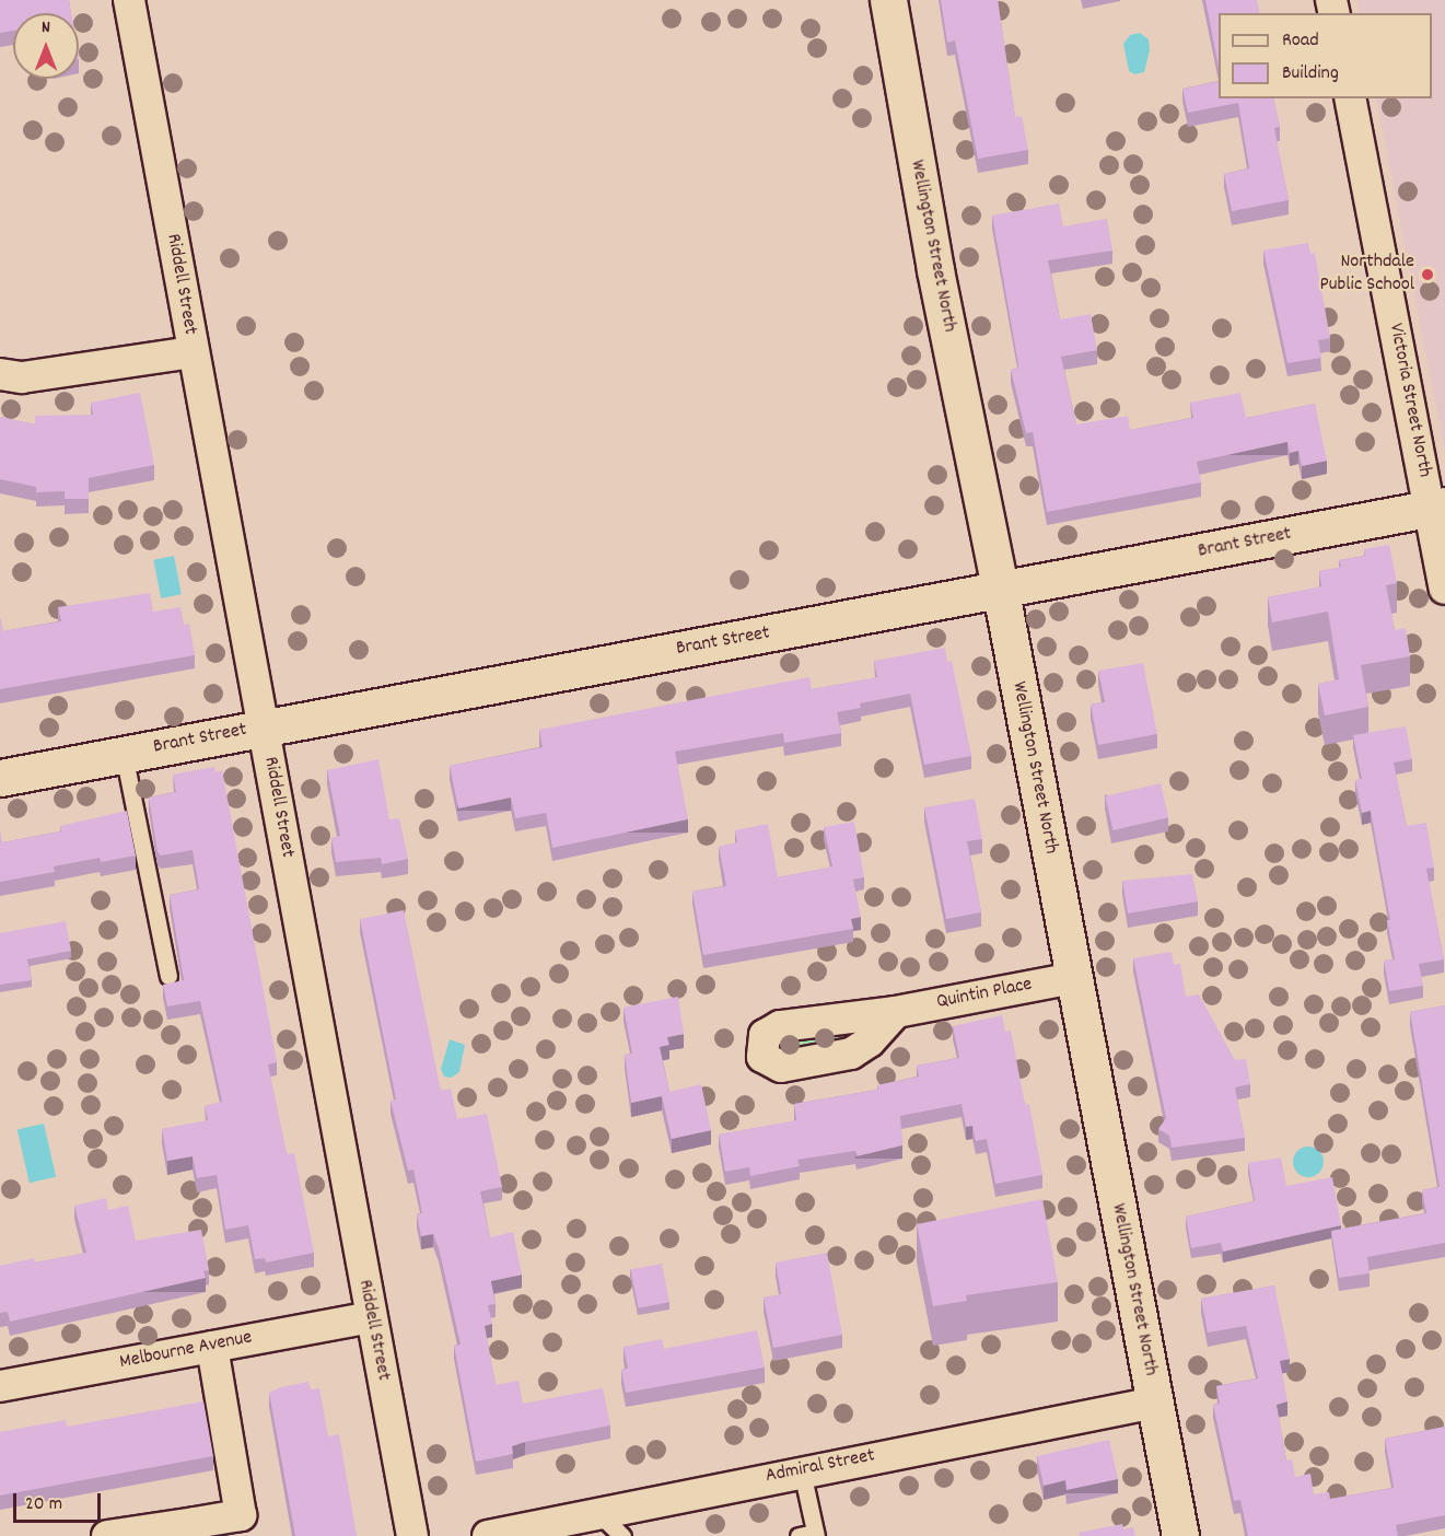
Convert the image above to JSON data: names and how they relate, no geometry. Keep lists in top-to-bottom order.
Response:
{
  "streets": {
    "main road": ["Wellington Street North", "Brant Street"],
    "street": [
      "Riddell Street",
      "Victoria Street North",
      "Quintin Place",
      "Melbourne Avenue",
      "Admiral Street"
    ]
  },
  "crossings": [
    ["Wellington Street North", "Brant Street"],
    ["Wellington Street North", "Quintin Place"],
    ["Wellington Street North", "Admiral Street"],
    ["Riddell Street", "Brant Street"],
    ["Riddell Street", "Melbourne Avenue"],
    ["Victoria Street North", "Brant Street"]
  ],
  "places": ["Northdale Public School"],
  "legend": ["Road", "Building"],
  "scale_bar": "20 m",
  "north": "top"
}
